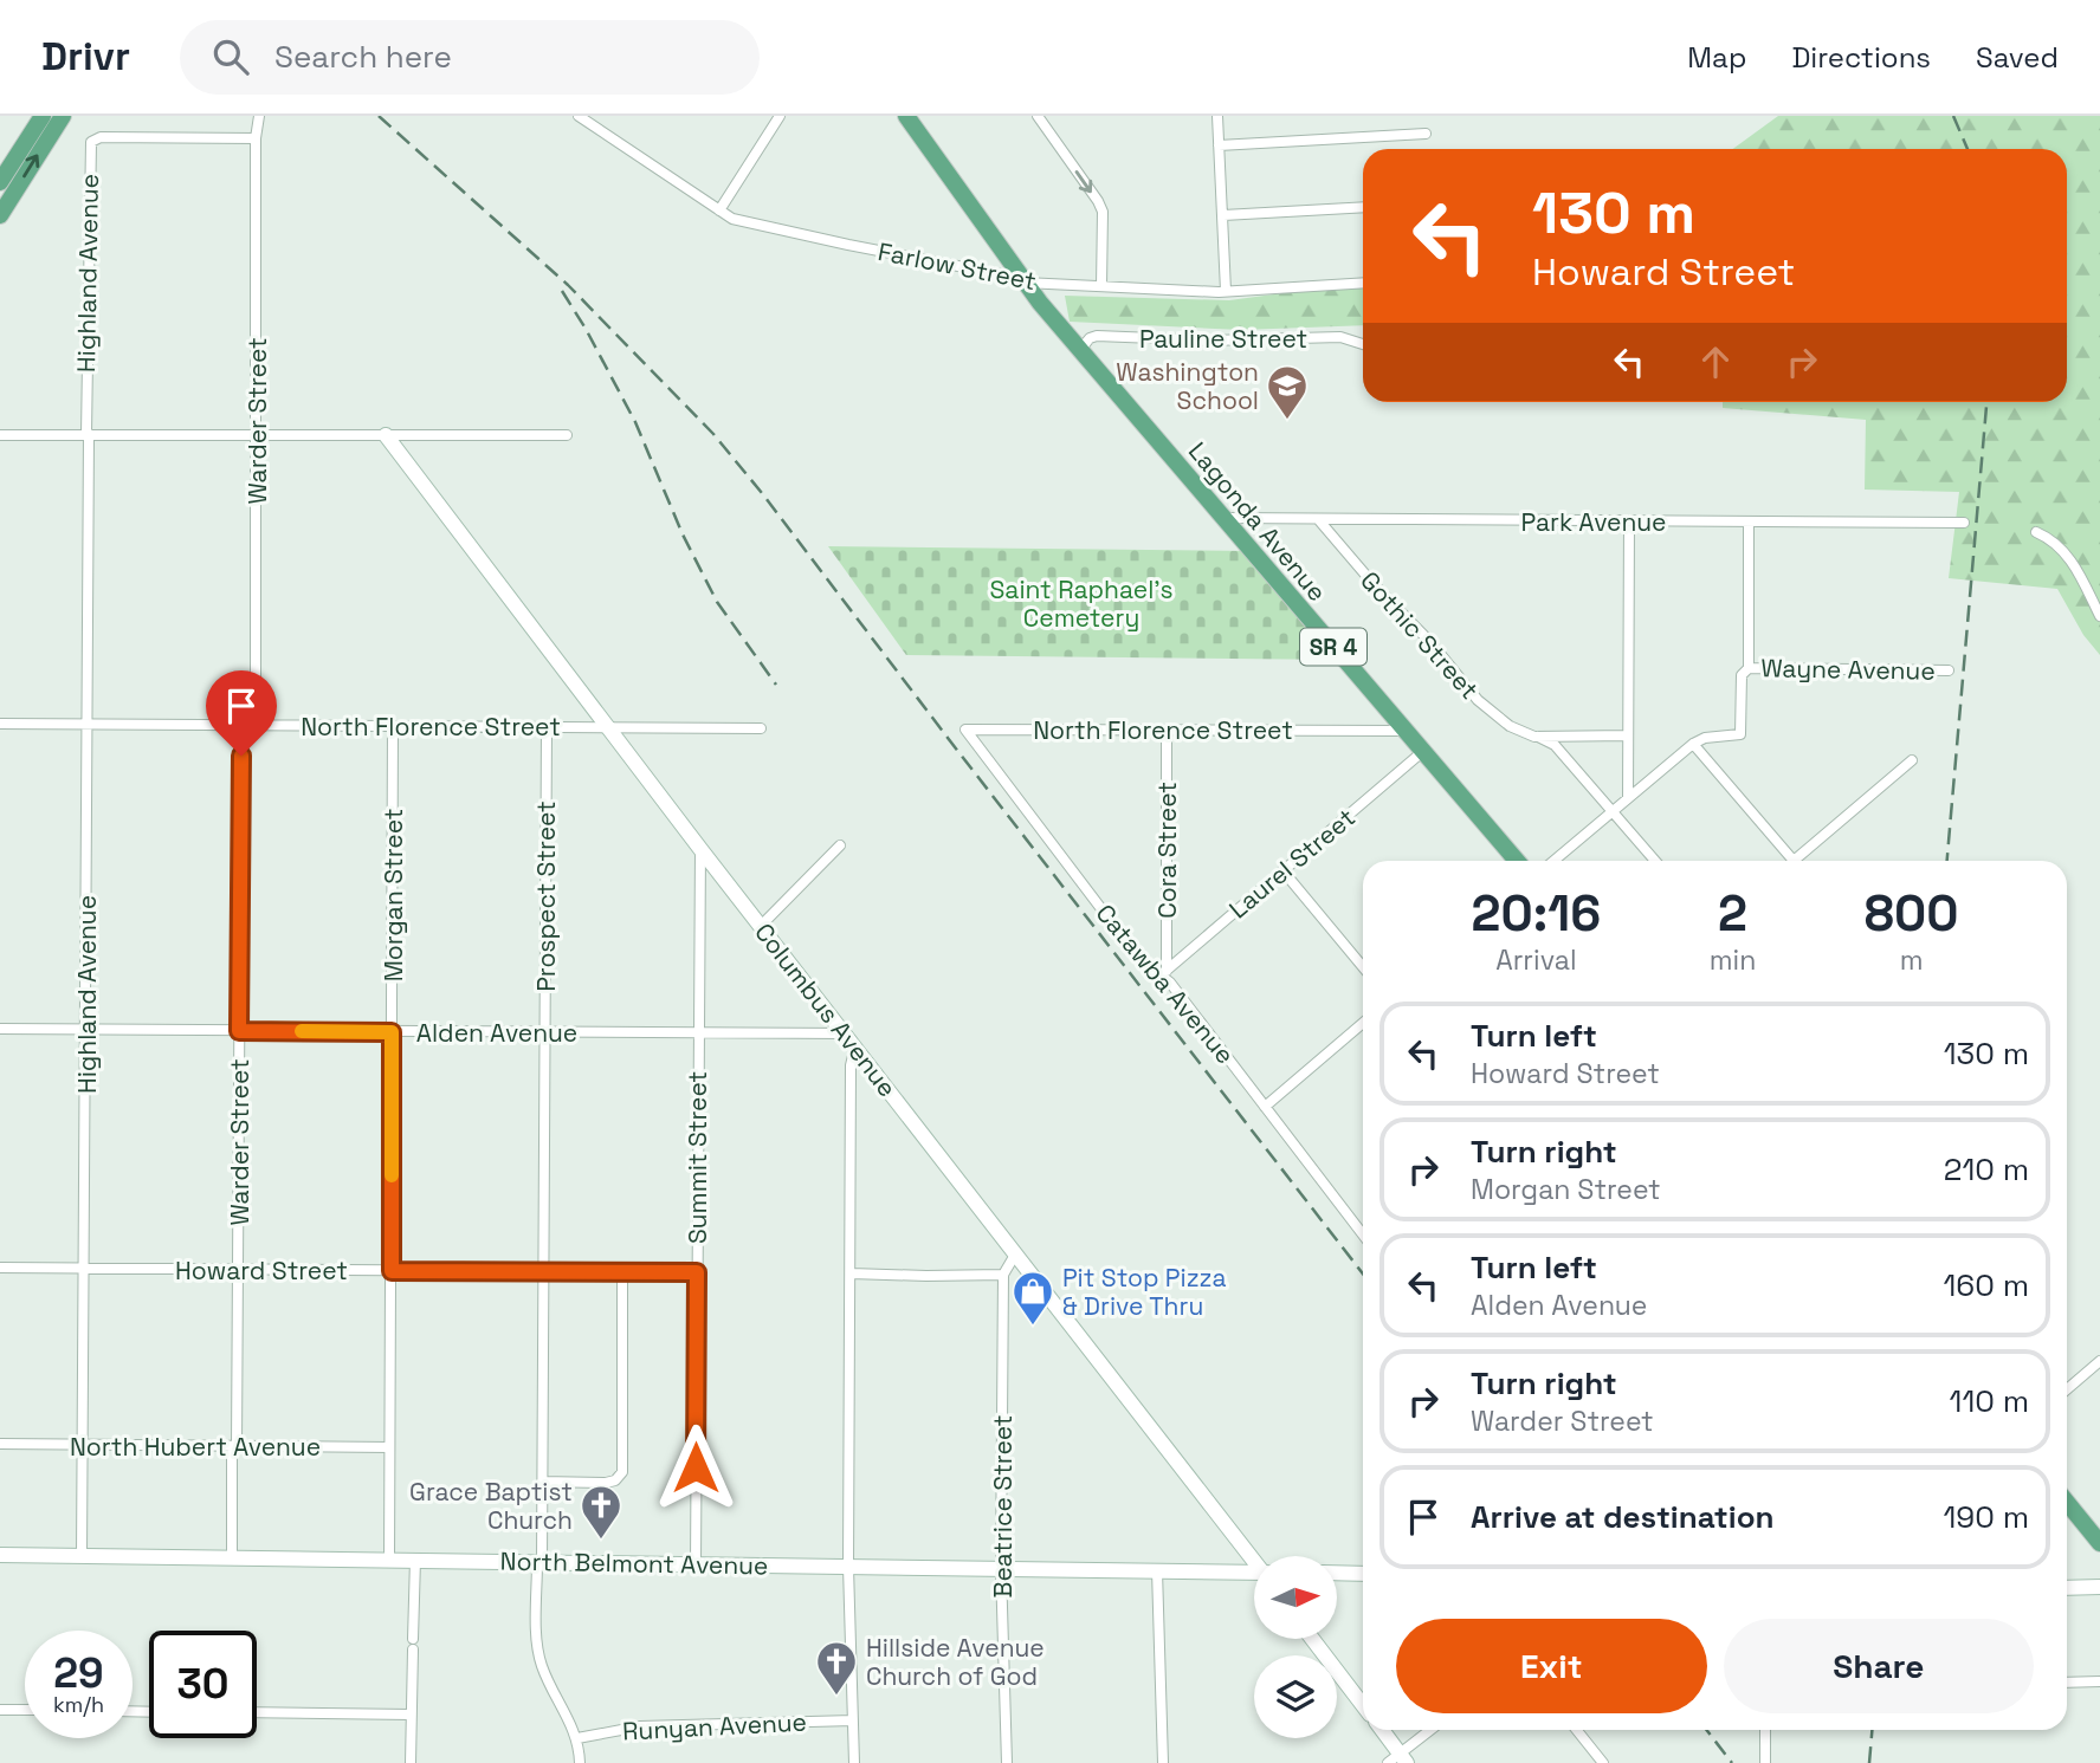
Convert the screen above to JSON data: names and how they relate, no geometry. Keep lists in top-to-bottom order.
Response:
{
  "streets": {
    "main road": ["Lagonda Avenue", "SR 4"],
    "street": [
      "Farlow Street",
      "Highland Avenue",
      "Pauline Street",
      "Warder Street",
      "Park Avenue",
      "Gothic Street",
      "Wayne Avenue",
      "North Florence Street",
      "Cora Street",
      "Laurel Street",
      "Morgan Street",
      "Prospect Street",
      "Catawba Avenue",
      "Columbus Avenue",
      "Alden Avenue",
      "Summit Street",
      "Howard Street",
      "North Hubert Avenue",
      "Beatrice Street",
      "North Belmont Avenue",
      "Runyan Avenue"
    ]
  },
  "crossings": [
    ["Farlow Street", "Lagonda Avenue"],
    ["Highland Avenue", "Warder Street"],
    ["Highland Avenue", "North Florence Street"],
    ["Highland Avenue", "Alden Avenue"],
    ["Highland Avenue", "Howard Street"],
    ["Highland Avenue", "North Hubert Avenue"],
    ["Highland Avenue", "North Belmont Avenue"],
    ["Pauline Street", "Lagonda Avenue"],
    ["Warder Street", "North Florence Street"],
    ["Warder Street", "Alden Avenue"],
    ["Warder Street", "Howard Street"],
    ["Warder Street", "North Hubert Avenue"],
    ["Warder Street", "North Belmont Avenue"],
    ["Lagonda Avenue", "Park Avenue"],
    ["Lagonda Avenue", "North Florence Street"],
    ["Lagonda Avenue", "Laurel Street"],
    ["Park Avenue", "Gothic Street"],
    ["North Florence Street", "Cora Street"],
    ["North Florence Street", "Morgan Street"],
    ["North Florence Street", "Prospect Street"],
    ["North Florence Street", "Catawba Avenue"],
    ["North Florence Street", "Columbus Avenue"],
    ["Cora Street", "Laurel Street"],
    ["Cora Street", "Catawba Avenue"],
    ["Laurel Street", "Catawba Avenue"],
    ["Morgan Street", "Alden Avenue"],
    ["Morgan Street", "Howard Street"],
    ["Morgan Street", "North Hubert Avenue"],
    ["Morgan Street", "North Belmont Avenue"],
    ["Prospect Street", "Alden Avenue"],
    ["Prospect Street", "Howard Street"],
    ["Prospect Street", "North Belmont Avenue"],
    ["Prospect Street", "Runyan Avenue"],
    ["Columbus Avenue", "Alden Avenue"],
    ["Columbus Avenue", "Summit Street"],
    ["Alden Avenue", "Summit Street"],
    ["Summit Street", "Howard Street"],
    ["Summit Street", "North Belmont Avenue"],
    ["Beatrice Street", "North Belmont Avenue"]
  ],
  "parks": ["Saint Raphael's Cemetery"],
  "places": {
    "school or university": ["Washington School"],
    "shop": ["Pit Stop Pizza & Drive Thru"],
    "church": ["Grace Baptist Church", "Hillside Avenue Church of God"]
  },
  "north": "right",
  "page": {
    "header": "Drivr",
    "search": "Search here",
    "nav": ["Map", "Directions", "Saved"],
    "turn": ["130 m", "Howard Street"],
    "eta": [
      "20:16",
      "Arrival",
      "2",
      "min",
      "800",
      "m"
    ],
    "list": [
      {
        "name": "Turn left",
        "note": "Howard Street",
        "value": "130 m"
      },
      {
        "name": "Turn right",
        "note": "Morgan Street",
        "value": "210 m"
      },
      {
        "name": "Turn left",
        "note": "Alden Avenue",
        "value": "160 m"
      },
      {
        "name": "Turn right",
        "note": "Warder Street",
        "value": "110 m"
      },
      {
        "name": "Arrive at destination",
        "value": "190 m"
      }
    ],
    "buttons": ["Exit", "Share"],
    "speed": "29 km/h",
    "limit": "30"
  }
}
